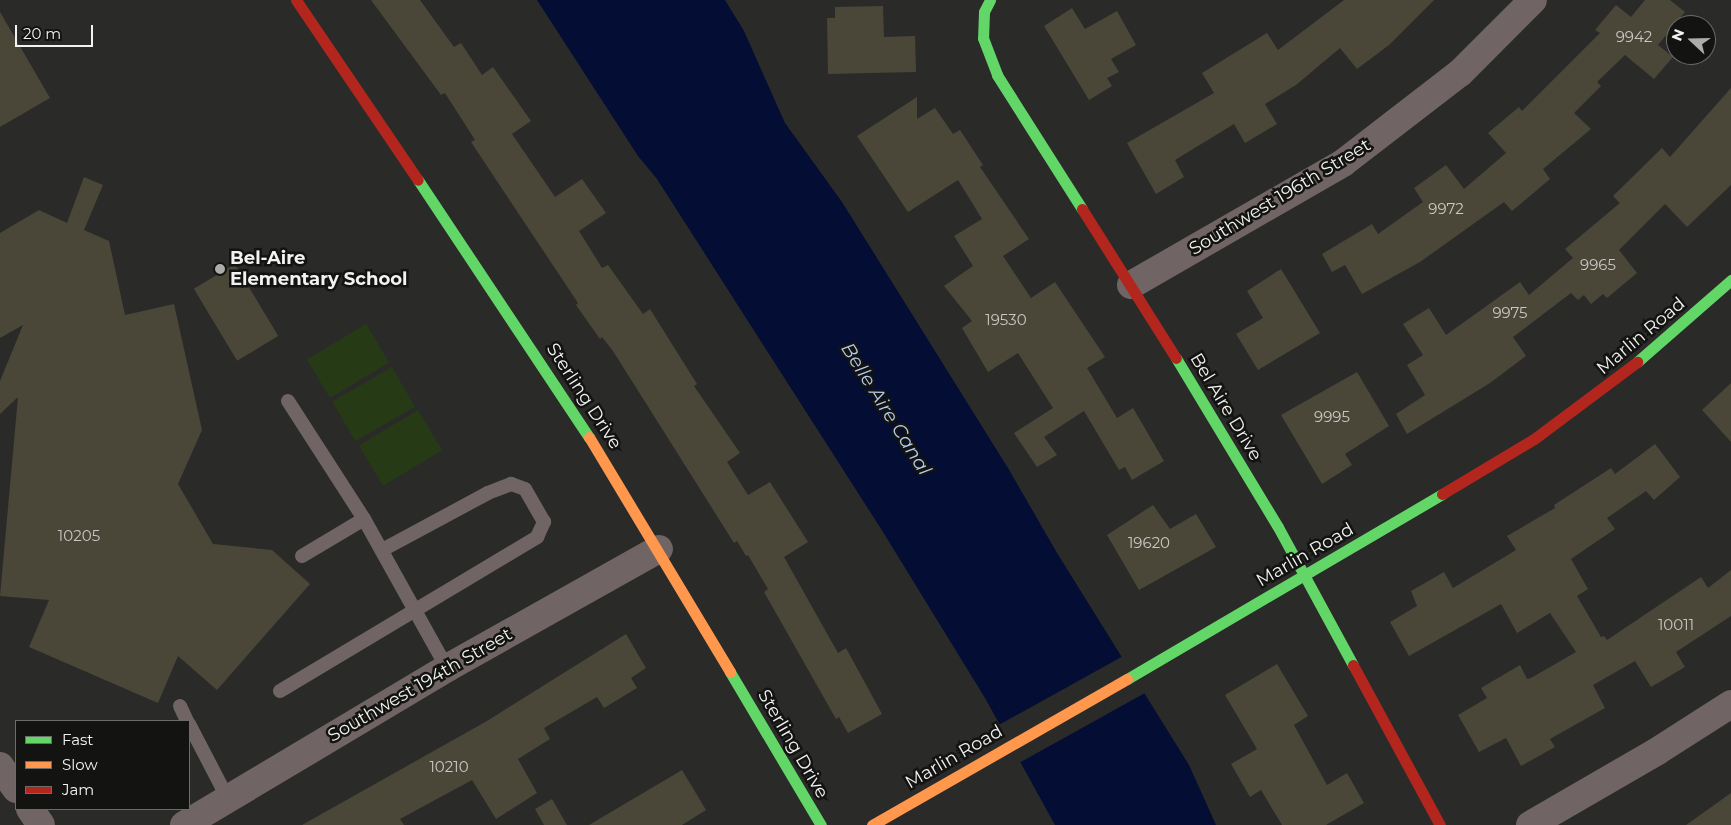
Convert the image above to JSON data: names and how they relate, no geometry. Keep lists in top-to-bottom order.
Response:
{
  "streets": {
    "street": [
      "Southwest 196th Street",
      "Marlin Road",
      "Sterling Drive",
      "Bel Aire Drive",
      "Southwest 194th Street"
    ]
  },
  "crossings": [
    ["Southwest 196th Street", "Bel Aire Drive"],
    ["Marlin Road", "Bel Aire Drive"],
    ["Sterling Drive", "Southwest 194th Street"]
  ],
  "water": ["Belle Aire Canal"],
  "places": ["Bel-Aire Elementary School"],
  "house_numbers": [
    "9942",
    "9972",
    "9965",
    "9975",
    "19530",
    "9995",
    "10205",
    "19620",
    "10011",
    "10210"
  ],
  "legend": ["Fast", "Slow", "Jam"],
  "scale_bar": "20 m",
  "north": "left"
}
